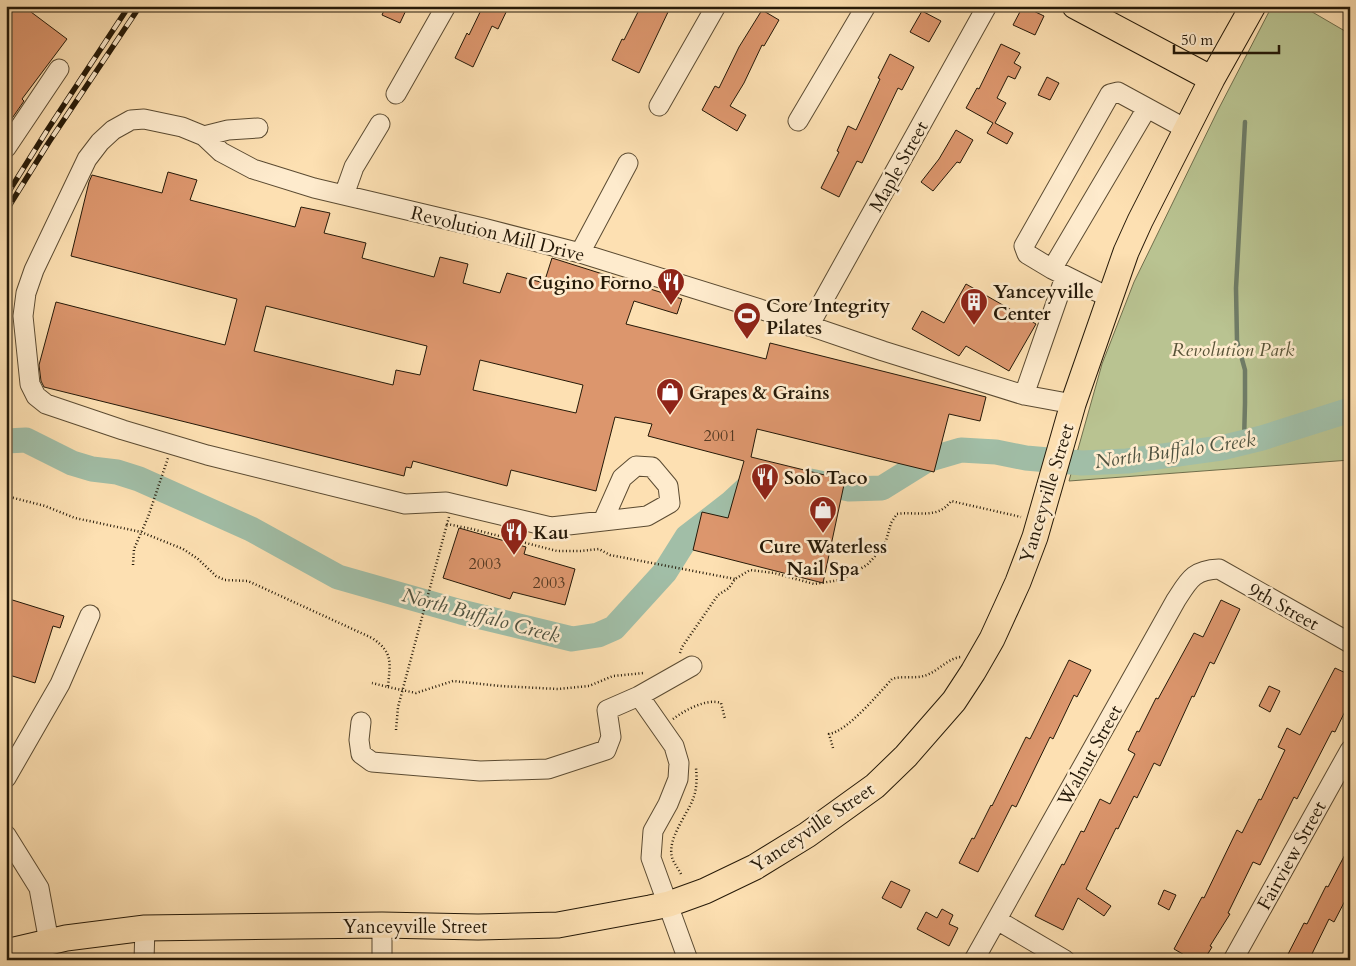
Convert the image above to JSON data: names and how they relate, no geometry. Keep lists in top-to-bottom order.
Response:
{
  "streets": {
    "main road": ["Yanceyville Street"],
    "street": [
      "Maple Street",
      "Revolution Mill Drive",
      "9th Street",
      "Walnut Street",
      "Fairview Street"
    ]
  },
  "crossings": [
    ["Maple Street", "Revolution Mill Drive"],
    ["Revolution Mill Drive", "Yanceyville Street"],
    ["9th Street", "Walnut Street"]
  ],
  "water": ["North Buffalo Creek"],
  "parks": ["Revolution Park"],
  "places": {
    "restaurant": ["Cugino Forno", "Solo Taco", "Kau"],
    "building": ["Yanceyville Center"],
    "sports": ["Core Integrity Pilates"],
    "shop": ["Grapes & Grains", "Cure Waterless Nail Spa"]
  },
  "house_numbers": ["2001", "2003", "2003"],
  "scale_bar": "50 m"
}
